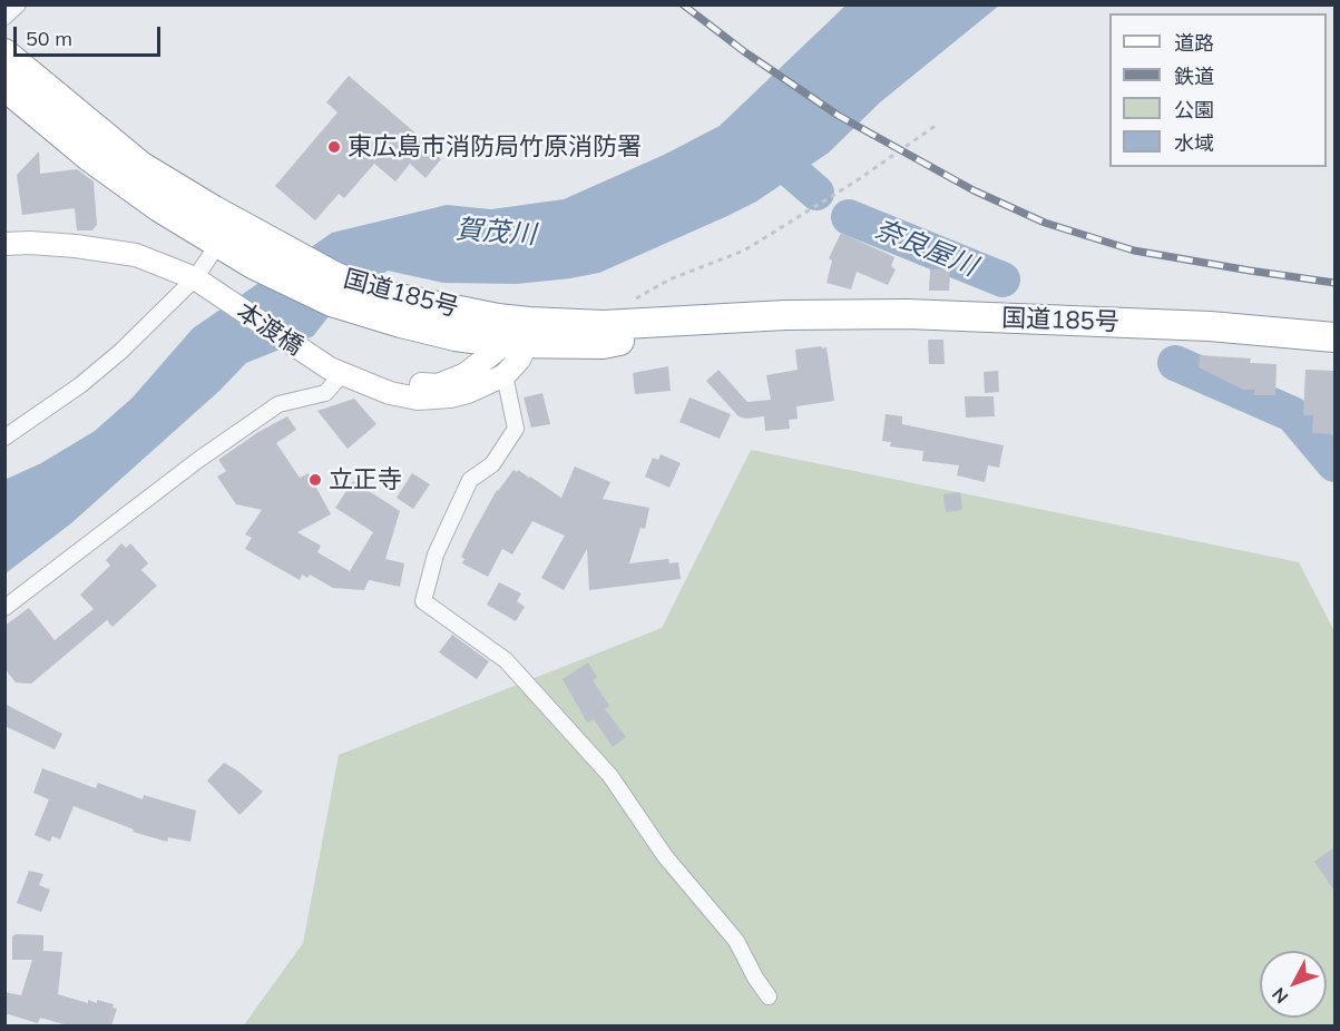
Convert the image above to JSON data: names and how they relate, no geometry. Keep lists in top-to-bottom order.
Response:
{
  "streets": {
    "highway": ["国道185号"],
    "street": ["本渡橋"]
  },
  "water": ["賀茂川", "奈良屋川"],
  "places": ["東広島市消防局竹原消防署", "立正寺"],
  "legend": [
    "道路",
    "鉄道",
    "公園",
    "水域"
  ],
  "scale_bar": "50 m",
  "north": "bottom left"
}
